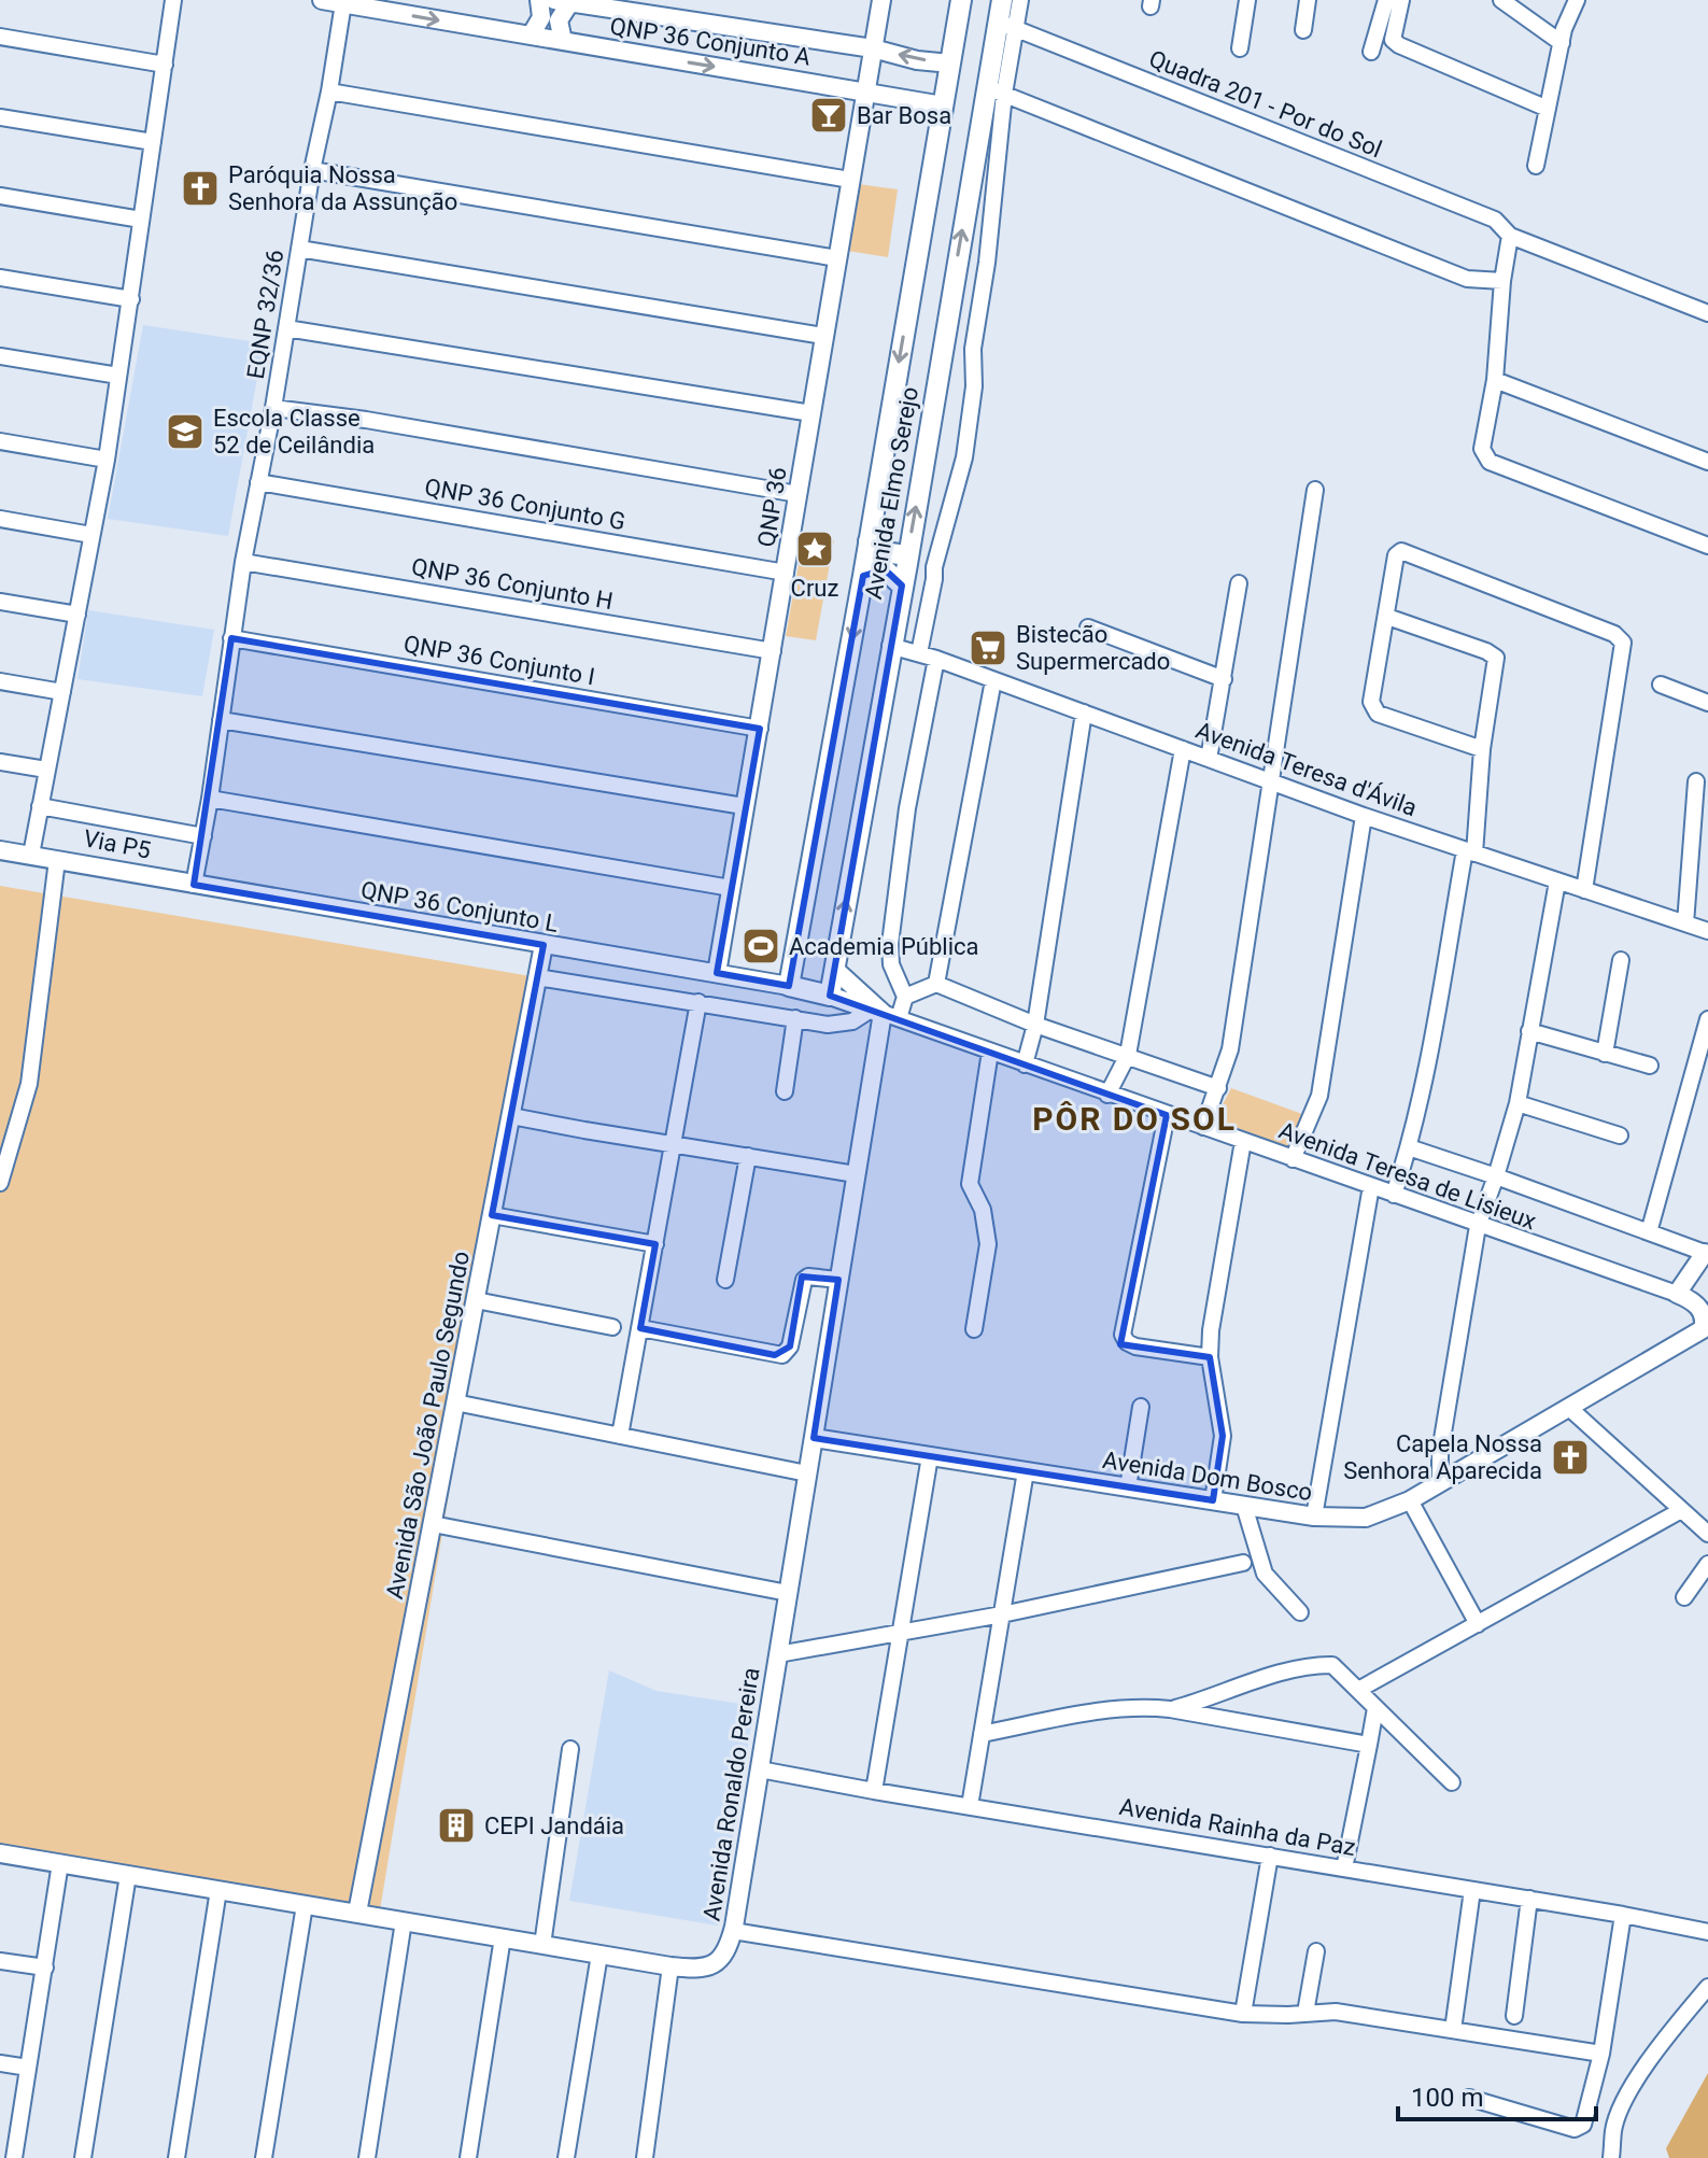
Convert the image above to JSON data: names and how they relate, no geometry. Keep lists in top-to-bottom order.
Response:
{
  "streets": {
    "main road": ["Avenida Elmo Serejo"],
    "street": [
      "QNP 36 Conjunto A",
      "Quadra 201 - Por do Sol",
      "EQNP 32/36",
      "QNP 36 Conjunto G",
      "QNP 36",
      "QNP 36 Conjunto H",
      "QNP 36 Conjunto I",
      "Avenida Teresa d'Ávila",
      "Via P5",
      "QNP 36 Conjunto L",
      "Avenida Teresa de Lisieux",
      "Avenida São João Paulo Segundo",
      "Avenida Dom Bosco",
      "Avenida Ronaldo Pereira",
      "Avenida Rainha da Paz"
    ]
  },
  "crossings": [
    ["QNP 36 Conjunto A", "EQNP 32/36"],
    ["QNP 36 Conjunto A", "Avenida Elmo Serejo"],
    ["QNP 36 Conjunto A", "QNP 36"],
    ["Quadra 201 - Por do Sol", "Avenida Elmo Serejo"],
    ["EQNP 32/36", "QNP 36 Conjunto G"],
    ["EQNP 32/36", "QNP 36 Conjunto H"],
    ["EQNP 32/36", "QNP 36 Conjunto I"],
    ["EQNP 32/36", "Via P5"],
    ["EQNP 32/36", "QNP 36 Conjunto L"],
    ["Avenida Elmo Serejo", "Avenida Teresa d'Ávila"],
    ["QNP 36 Conjunto G", "QNP 36"],
    ["QNP 36", "QNP 36 Conjunto H"],
    ["QNP 36", "QNP 36 Conjunto I"],
    ["QNP 36", "QNP 36 Conjunto L"],
    ["Via P5", "QNP 36 Conjunto L"],
    ["QNP 36 Conjunto L", "Avenida São João Paulo Segundo"],
    ["Avenida Teresa de Lisieux", "Avenida Dom Bosco"],
    ["Avenida Teresa de Lisieux", "Avenida Ronaldo Pereira"],
    ["Avenida São João Paulo Segundo", "Avenida Ronaldo Pereira"],
    ["Avenida Dom Bosco", "Avenida Ronaldo Pereira"],
    ["Avenida Ronaldo Pereira", "Avenida Rainha da Paz"]
  ],
  "districts": ["PÔR DO SOL"],
  "places": {
    "bar": ["Bar Bosa"],
    "church": ["Paróquia Nossa Senhora da Assunção", "Capela Nossa Senhora Aparecida"],
    "school or university": ["Escola Classe 52 de Ceilândia"],
    "place": ["Cruz"],
    "supermarket": ["Bistecão Supermercado"],
    "sports": ["Academia Pública"],
    "building": ["CEPI Jandáia"]
  },
  "scale_bar": "100 m"
}
